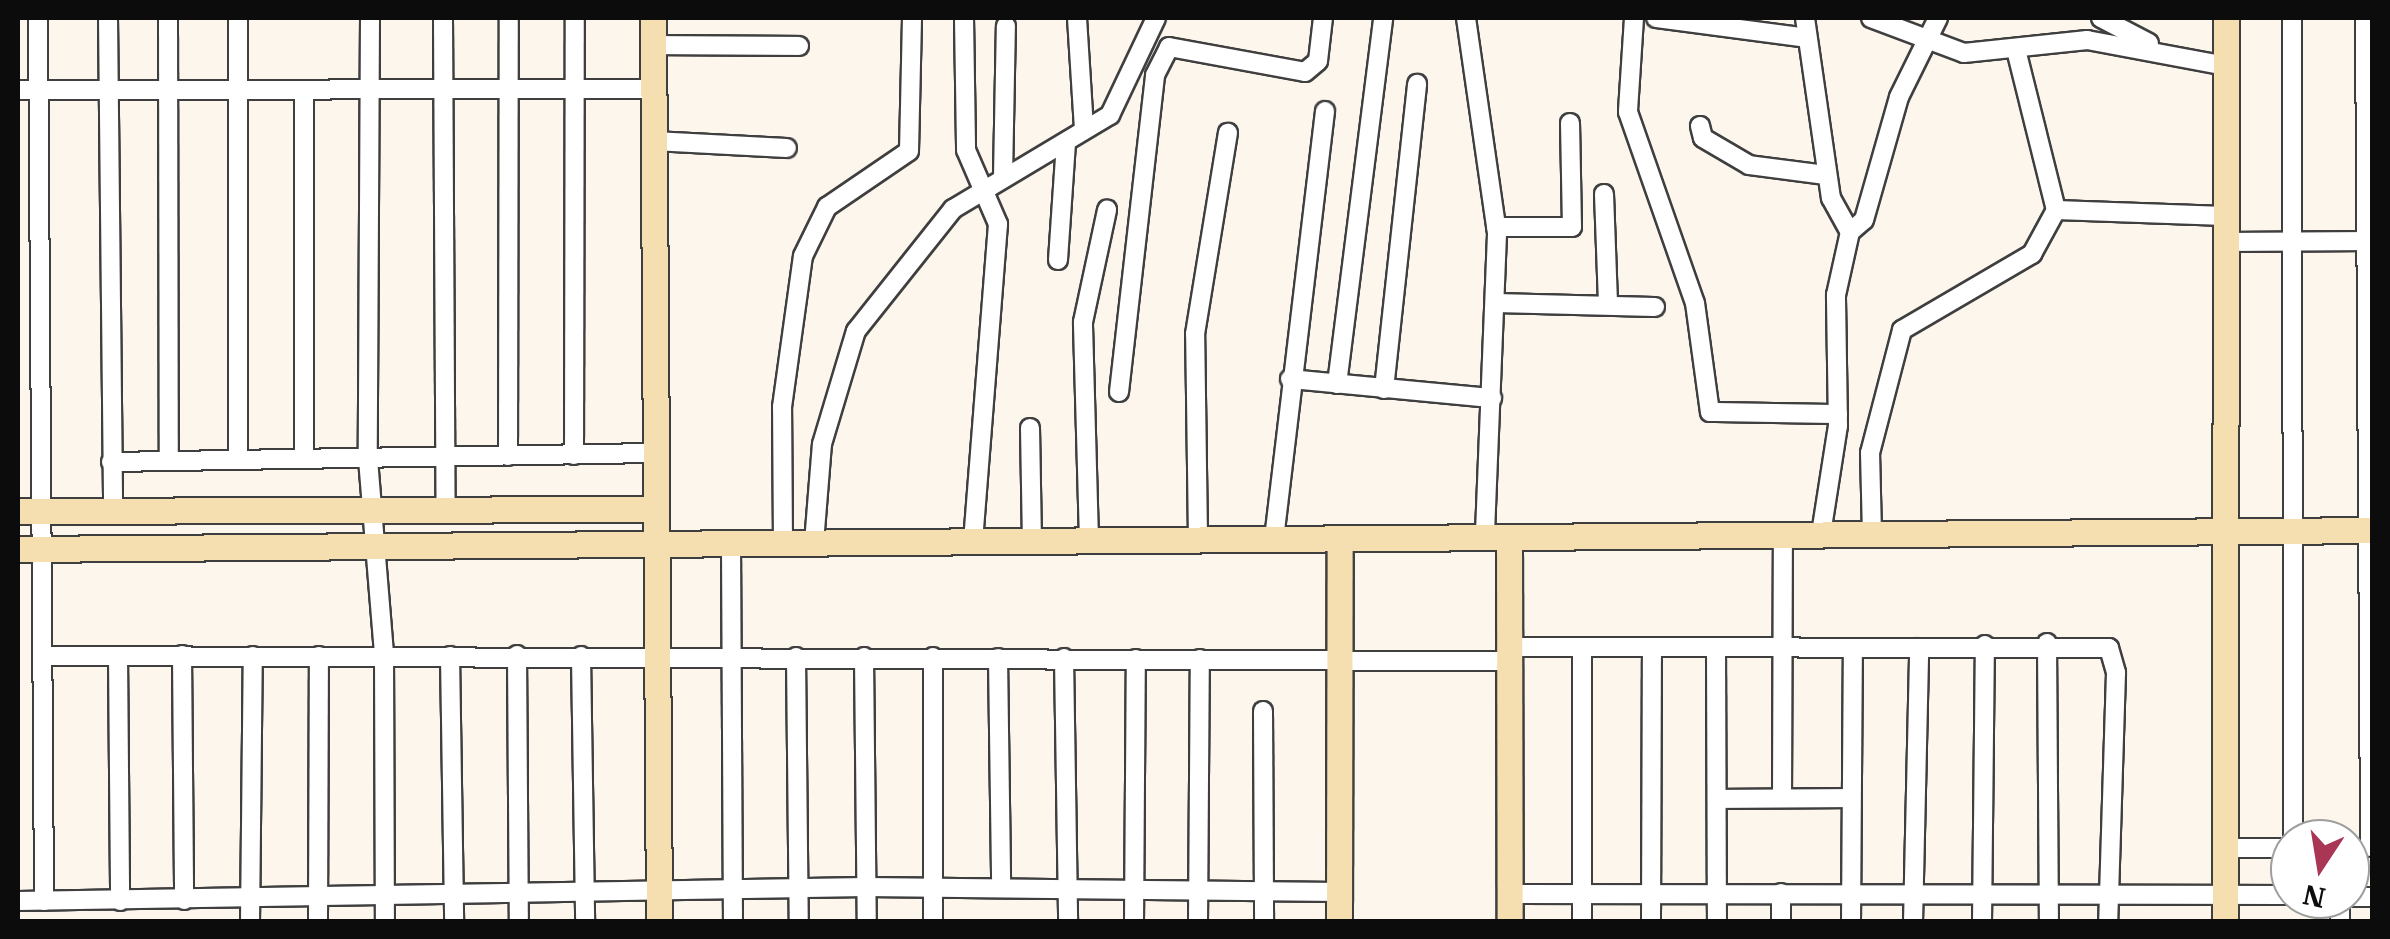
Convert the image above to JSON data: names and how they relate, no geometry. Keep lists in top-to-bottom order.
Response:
{
  "north": "bottom"
}
